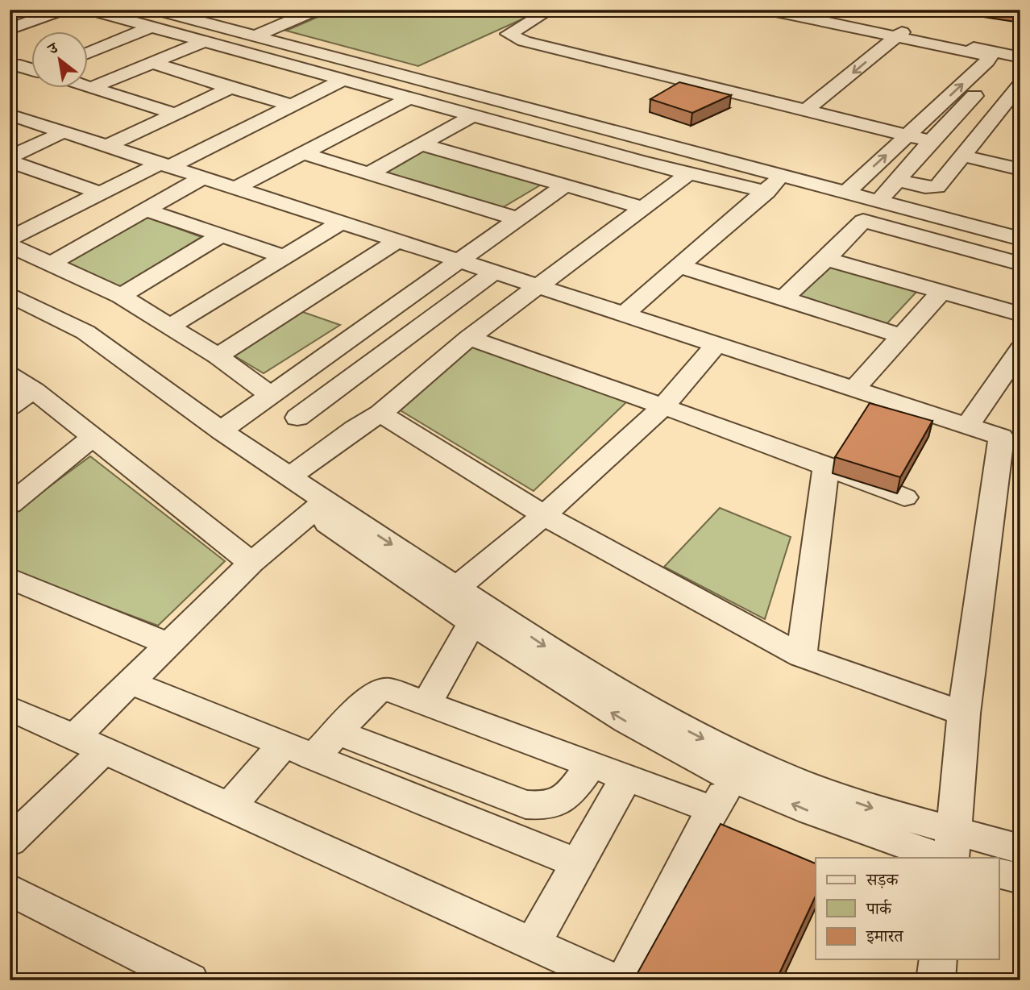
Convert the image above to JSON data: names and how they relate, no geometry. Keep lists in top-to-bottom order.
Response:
{
  "legend": ["सड़क", "पार्क", "इमारत"],
  "north": "top left"
}
